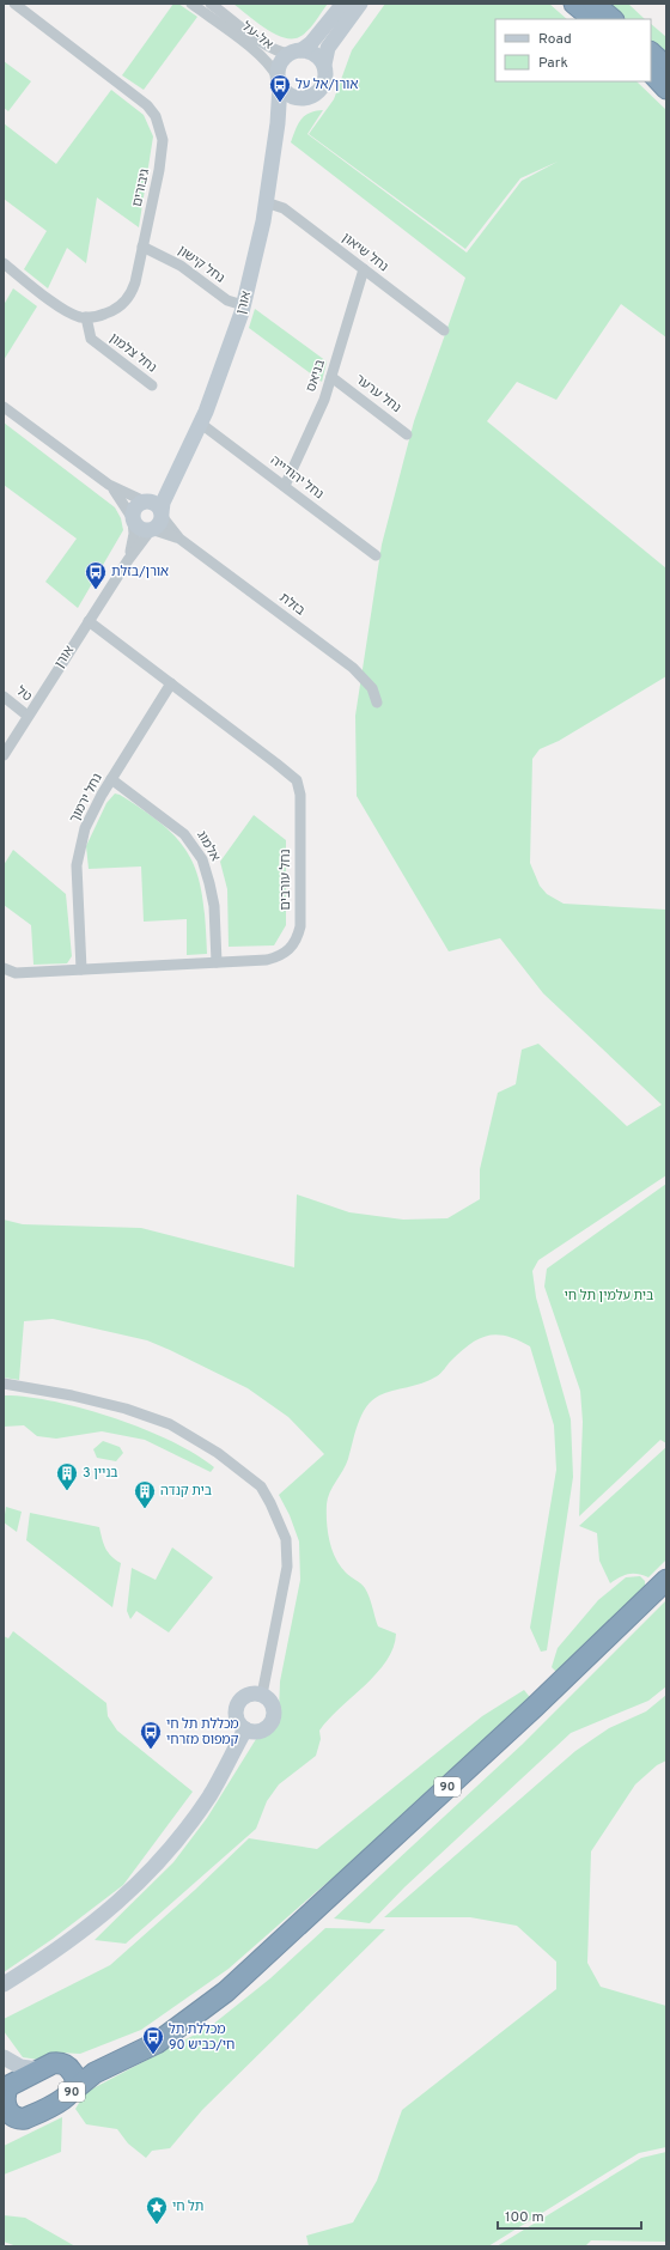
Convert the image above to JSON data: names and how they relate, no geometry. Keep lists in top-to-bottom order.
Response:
{
  "streets": {
    "highway": ["90"],
    "street": [
      "אל-על",
      "גיבורים",
      "נחל שיאון",
      "נחל קישון",
      "אורן",
      "נחל צלמון",
      "בניאס",
      "נחל ערער",
      "נחל יהודייה",
      "בזלת",
      "טל",
      "נחל ירמוך",
      "אלמוג",
      "נחל עורבים"
    ]
  },
  "crossings": [
    ["אל-על", "אורן"],
    ["גיבורים", "נחל קישון"],
    ["גיבורים", "נחל צלמון"],
    ["נחל שיאון", "אורן"],
    ["נחל שיאון", "בניאס"],
    ["נחל קישון", "אורן"],
    ["אורן", "נחל יהודייה"],
    ["אורן", "בזלת"],
    ["אורן", "טל"],
    ["אורן", "נחל עורבים"],
    ["בניאס", "נחל ערער"],
    ["בניאס", "נחל יהודייה"],
    ["נחל ירמוך", "אלמוג"],
    ["נחל ירמוך", "נחל עורבים"],
    ["אלמוג", "נחל עורבים"]
  ],
  "parks": ["בית עלמין תל חי"],
  "places": {
    "bus stop": [
      "אורן/אל על",
      "אורן/בזלת",
      "מכללת תל חי קמפוס מזרחי",
      "מכללת תל חי/כביש 90"
    ],
    "building": ["בניין 3", "בית קנדה"],
    "place": ["תל חי"]
  },
  "legend": ["Road", "Park"],
  "scale_bar": "100 m"
}
